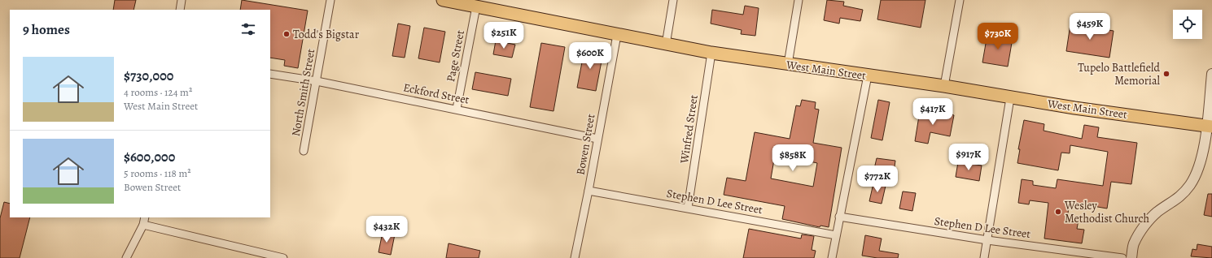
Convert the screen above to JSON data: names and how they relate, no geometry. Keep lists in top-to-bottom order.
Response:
{
  "streets": {
    "main road": ["West Main Street"],
    "street": [
      "Page Street",
      "North Smith Street",
      "Eckford Street",
      "Winfred Street",
      "Bowen Street",
      "Stephen D Lee Street"
    ]
  },
  "crossings": [
    ["Page Street", "West Main Street"],
    ["Page Street", "Eckford Street"],
    ["West Main Street", "Winfred Street"],
    ["West Main Street", "Bowen Street"],
    ["North Smith Street", "Eckford Street"],
    ["Eckford Street", "Bowen Street"],
    ["Winfred Street", "Stephen D Lee Street"],
    ["Bowen Street", "Stephen D Lee Street"]
  ],
  "places": ["Todd's Bigstar", "Tupelo Battlefield Memorial", "Wesley Methodist Church"],
  "page": {
    "heading": "9 homes",
    "price": [
      "$459K",
      "$251K",
      "$730K",
      "$600K",
      "$417K",
      "$917K",
      "$858K",
      "$772K",
      "$432K"
    ],
    "list": [
      {
        "name": "$730,000",
        "note": "4 rooms · 124 m² · West Main Street"
      },
      {
        "name": "$600,000",
        "note": "5 rooms · 118 m² · Bowen Street"
      }
    ]
  }
}
